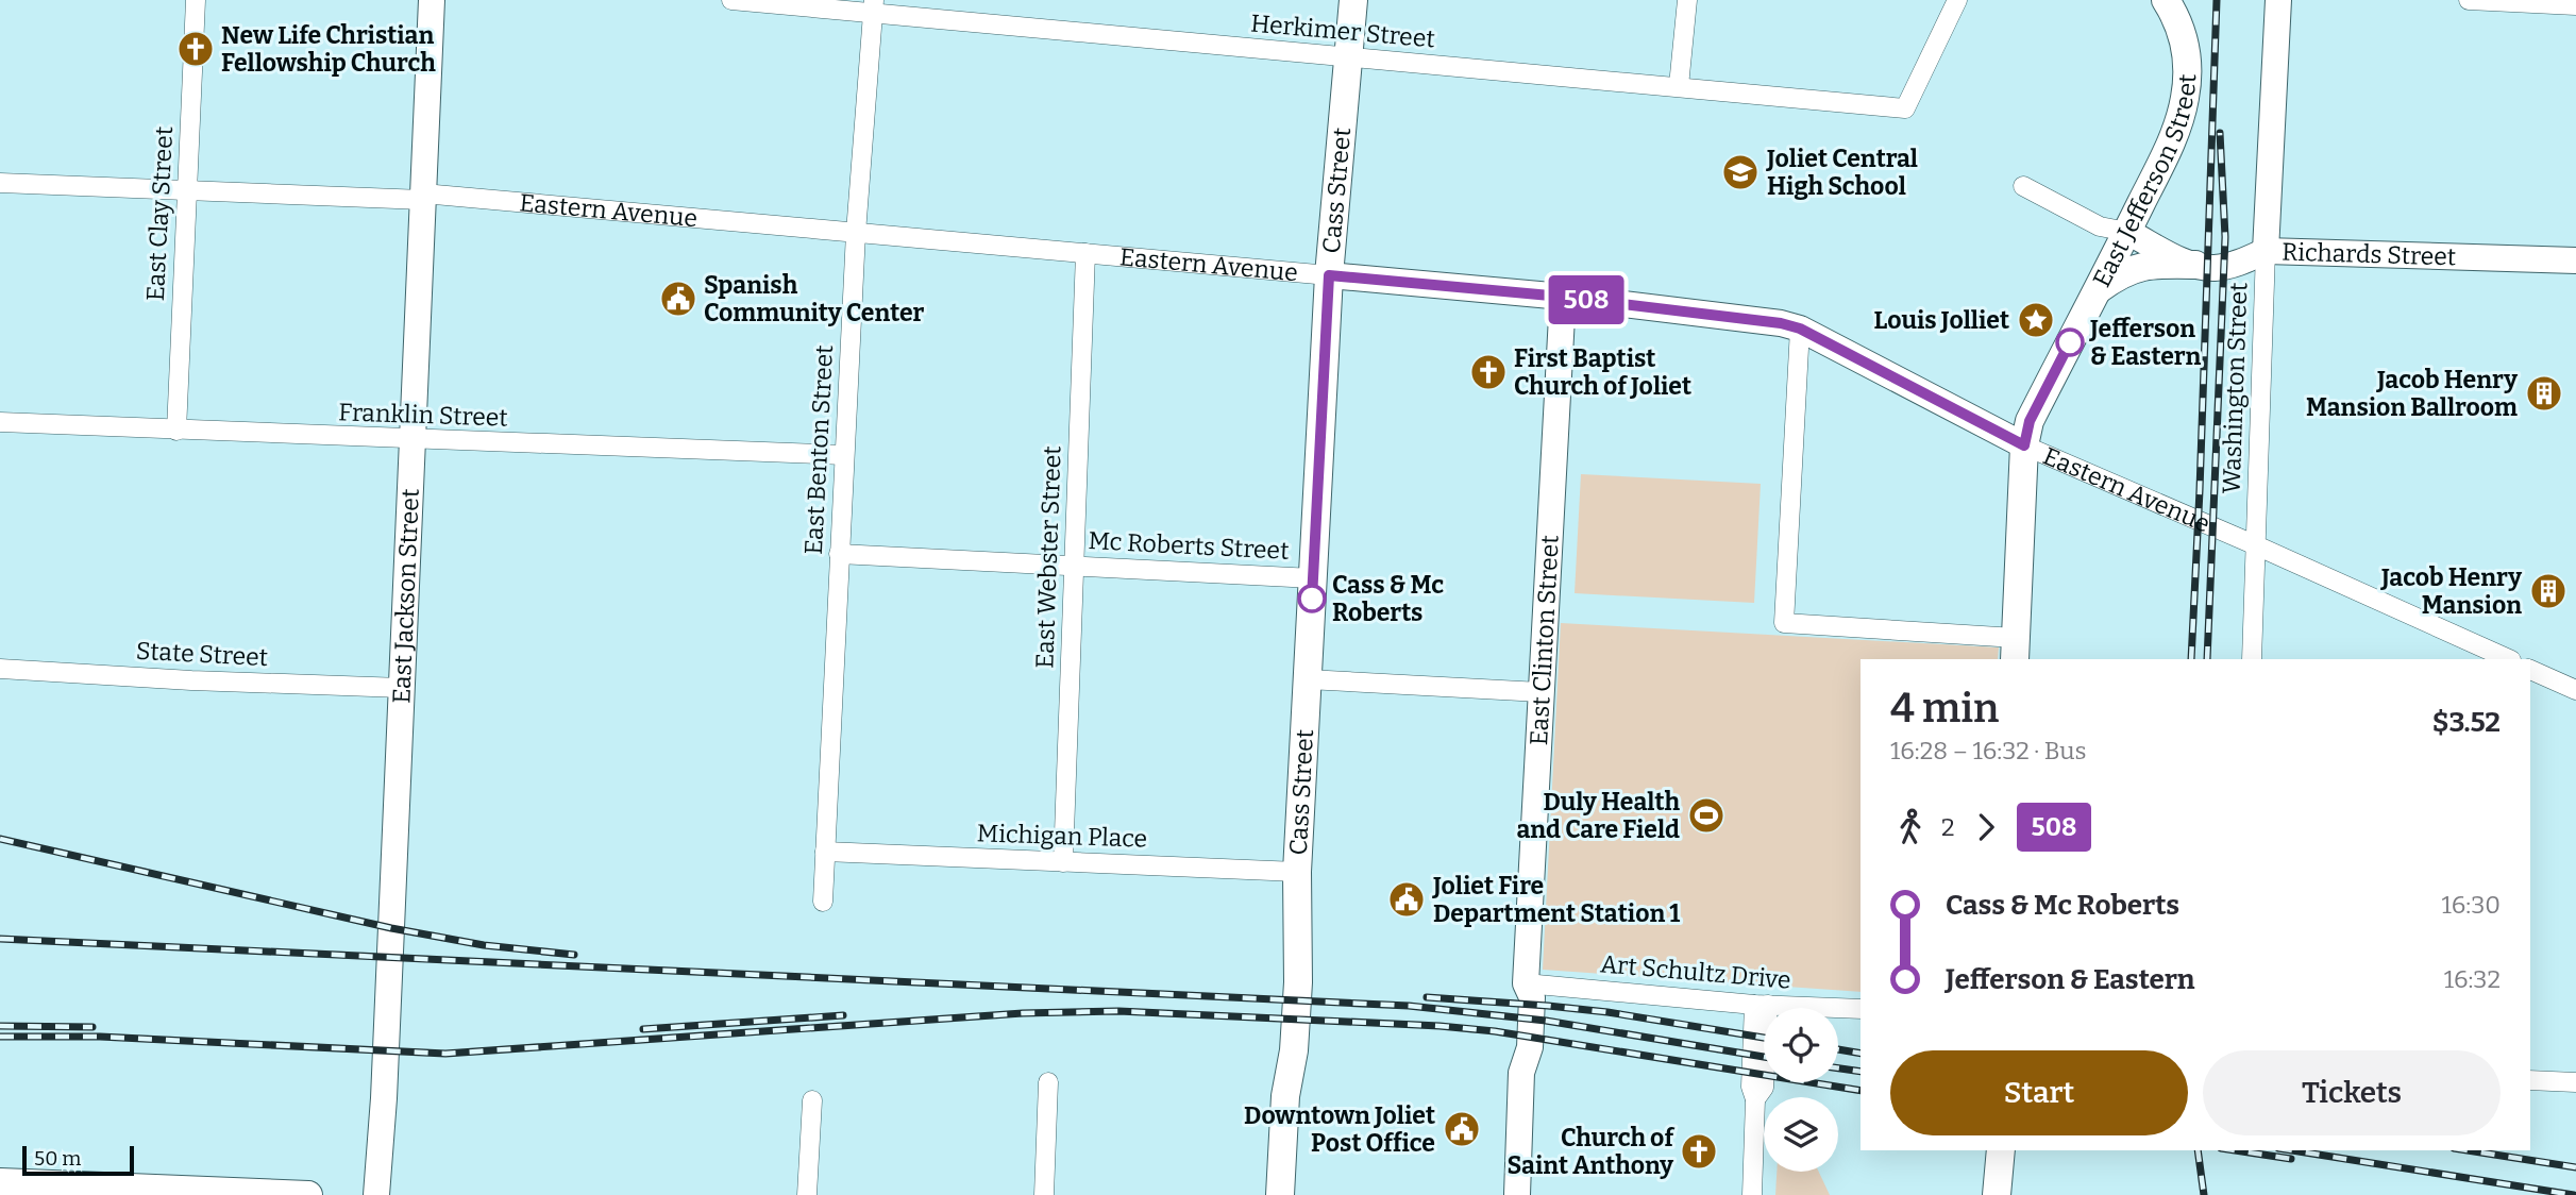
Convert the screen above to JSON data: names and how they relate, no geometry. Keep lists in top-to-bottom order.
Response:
{
  "streets": {
    "main road": ["East Jefferson Street", "Cass Street"],
    "street": [
      "Herkimer Street",
      "Eastern Avenue",
      "East Clay Street",
      "Richards Street",
      "Washington Street",
      "Franklin Street",
      "East Benton Street",
      "Mc Roberts Street",
      "East Webster Street",
      "East Jackson Street",
      "East Clinton Street",
      "State Street",
      "Michigan Place",
      "Art Schultz Drive"
    ]
  },
  "crossings": [
    ["Herkimer Street", "Cass Street"],
    ["Herkimer Street", "East Benton Street"],
    ["East Jefferson Street", "Eastern Avenue"],
    ["East Jefferson Street", "Richards Street"],
    ["Cass Street", "Eastern Avenue"],
    ["Cass Street", "Mc Roberts Street"],
    ["Cass Street", "Michigan Place"],
    ["Eastern Avenue", "East Clay Street"],
    ["Eastern Avenue", "Washington Street"],
    ["Eastern Avenue", "East Benton Street"],
    ["Eastern Avenue", "East Webster Street"],
    ["Eastern Avenue", "East Jackson Street"],
    ["Eastern Avenue", "East Clinton Street"],
    ["East Clay Street", "Franklin Street"],
    ["Richards Street", "Washington Street"],
    ["Franklin Street", "East Benton Street"],
    ["Franklin Street", "East Jackson Street"],
    ["East Benton Street", "Mc Roberts Street"],
    ["East Benton Street", "Michigan Place"],
    ["Mc Roberts Street", "East Webster Street"],
    ["East Webster Street", "Michigan Place"],
    ["East Jackson Street", "State Street"],
    ["East Clinton Street", "Art Schultz Drive"]
  ],
  "places": {
    "church": ["New Life Christian Fellowship Church", "First Baptist Church of Joliet", "Church of Saint Anthony"],
    "school or university": ["Joliet Central High School"],
    "public building": ["Spanish Community Center", "Joliet Fire Department Station 1", "Downtown Joliet Post Office"],
    "place": ["Louis Jolliet"],
    "other": ["Jefferson & Eastern", "Cass & Mc Roberts"],
    "building": ["Jacob Henry Mansion Ballroom", "Jacob Henry Mansion"],
    "sports": ["Duly Health and Care Field"]
  },
  "lines": ["bus line 508"],
  "scale_bar": "50 m",
  "page": {
    "on_map": "508",
    "heading": ["4 min", "16:28 – 16:32 · Bus", "$3.52"],
    "legs": ["2", "508"],
    "list": [
      {
        "name": "Cass & Mc Roberts",
        "value": "16:30"
      },
      {
        "name": "Jefferson & Eastern",
        "value": "16:32"
      }
    ],
    "buttons": ["Start", "Tickets"],
    "scale": "50 m"
  }
}
